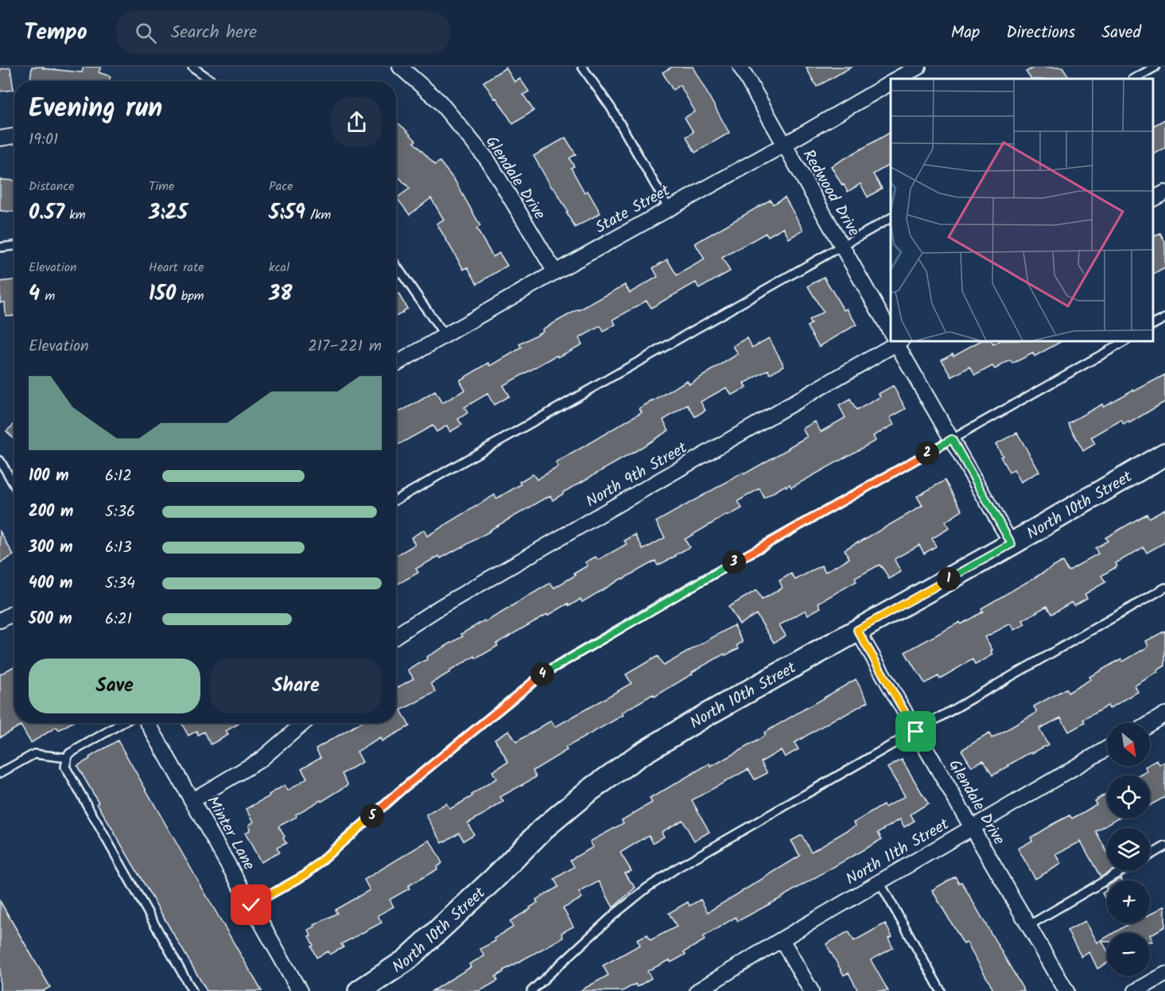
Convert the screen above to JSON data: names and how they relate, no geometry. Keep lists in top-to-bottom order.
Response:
{
  "streets": {
    "main road": ["North 10th Street"],
    "street": [
      "Glendale Drive",
      "Redwood Drive",
      "State Street",
      "North 9th Street",
      "Minter Lane",
      "North 11th Street"
    ]
  },
  "crossings": [
    ["Glendale Drive", "State Street"],
    ["Glendale Drive", "North 10th Street"],
    ["Glendale Drive", "North 11th Street"],
    ["Redwood Drive", "State Street"],
    ["Redwood Drive", "North 10th Street"]
  ],
  "north": "bottom right",
  "page": {
    "header": "Tempo",
    "search": "Search here",
    "nav": ["Map", "Directions", "Saved"],
    "heading": ["Evening run", "19:01"],
    "stats": [
      ["Distance", "0.57 km"],
      ["Time", "3:25"],
      ["Pace", "5:59 /km"],
      ["Elevation", "4 m"],
      ["Heart rate", "150 bpm"],
      ["kcal", "38"]
    ],
    "chart": ["Elevation", "217–221 m"],
    "pins": [
      "2",
      "3",
      "1",
      "4",
      "5"
    ],
    "list": [
      {
        "name": "100 m",
        "note": "6:12"
      },
      {
        "name": "200 m",
        "note": "5:36"
      },
      {
        "name": "300 m",
        "note": "6:13"
      },
      {
        "name": "400 m",
        "note": "5:34"
      },
      {
        "name": "500 m",
        "note": "6:21"
      }
    ],
    "buttons": ["Save", "Share"],
    "map_buttons": ["+", "−"]
  }
}
